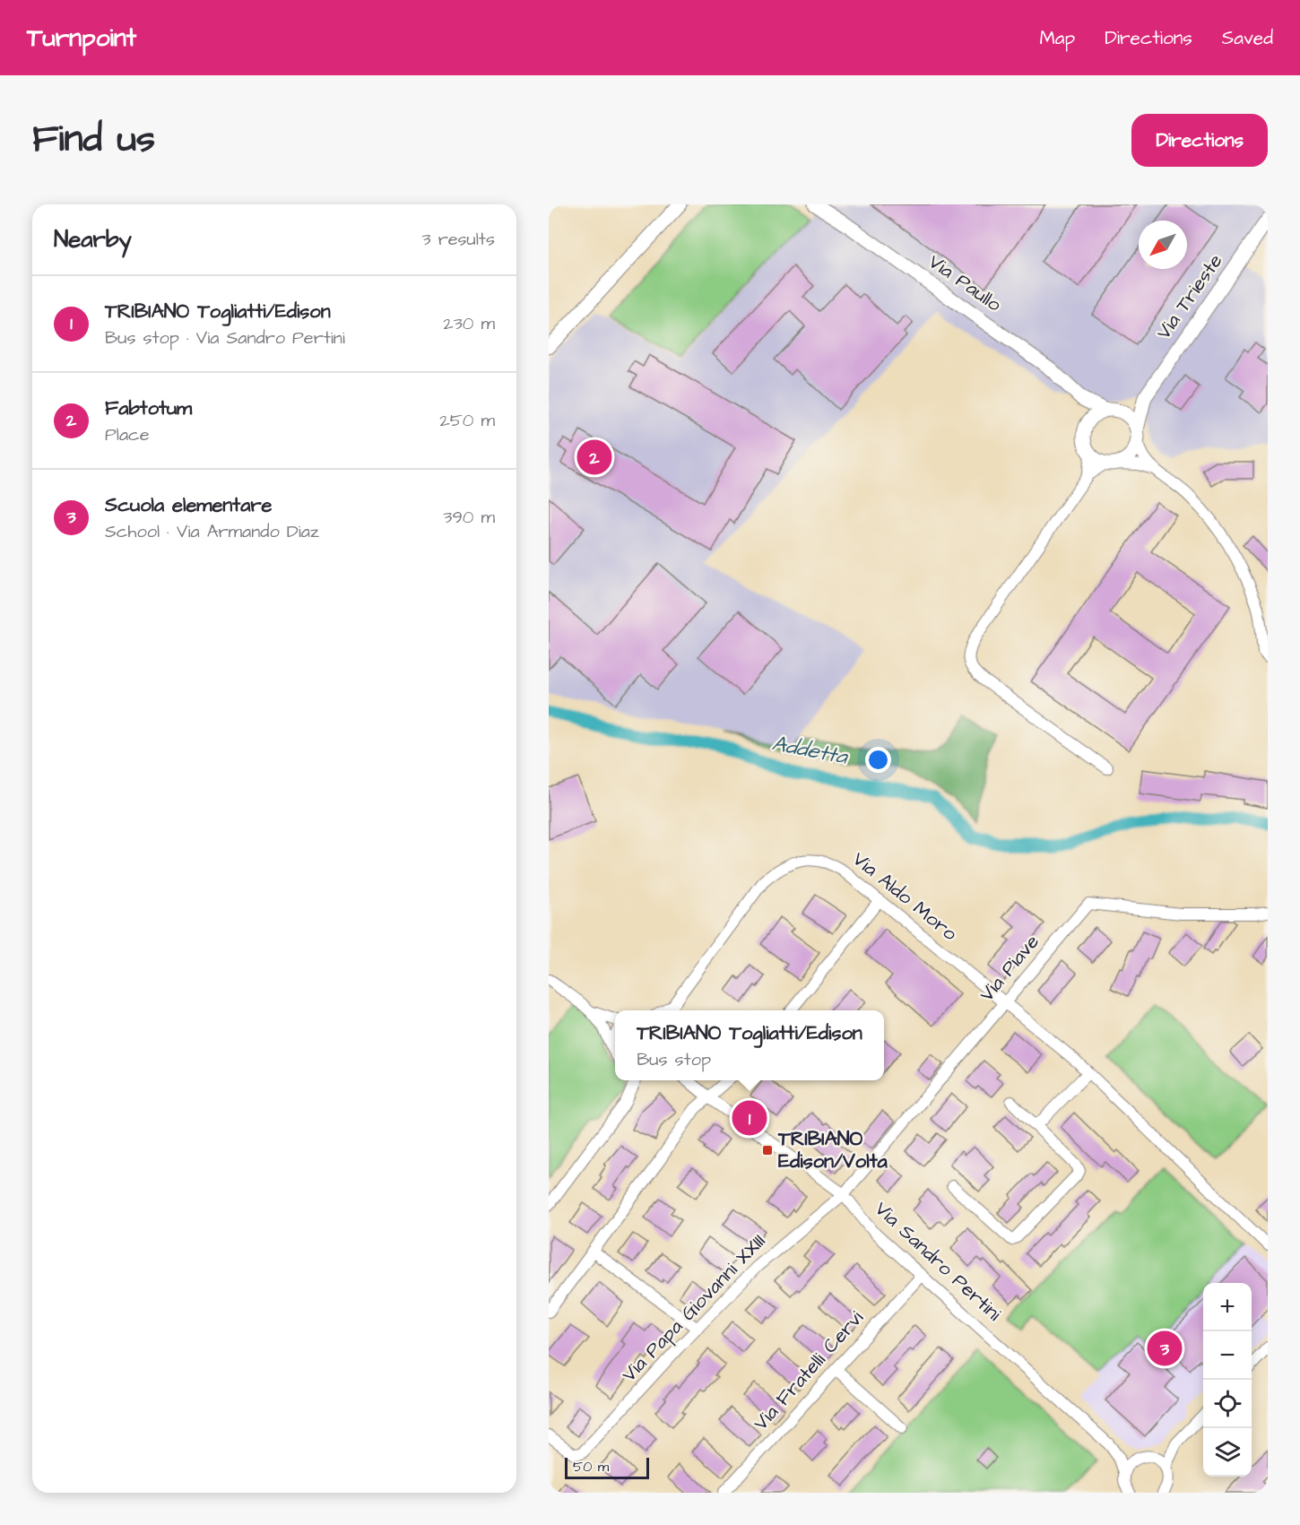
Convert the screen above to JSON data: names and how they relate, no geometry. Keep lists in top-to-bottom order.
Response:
{
  "streets": {
    "street": [
      "Via Paullo",
      "Via Trieste",
      "Via Aldo Moro",
      "Via Piave",
      "Via Sandro Pertini",
      "Via Papa Giovanni XXIII",
      "Via Fratelli Cervi"
    ]
  },
  "crossings": [
    ["Via Paullo", "Via Trieste"],
    ["Via Aldo Moro", "Via Piave"],
    ["Via Piave", "Via Sandro Pertini"],
    ["Via Piave", "Via Papa Giovanni XXIII"],
    ["Via Sandro Pertini", "Via Papa Giovanni XXIII"],
    ["Via Sandro Pertini", "Via Fratelli Cervi"]
  ],
  "water": ["Addetta"],
  "places": {
    "transit": ["TRIBIANO Edison/Volta"]
  },
  "scale_bar": "50 m",
  "north": "bottom left",
  "page": {
    "header": "Turnpoint",
    "nav": ["Map", "Directions", "Saved"],
    "title": "Find us",
    "buttons": "Directions",
    "heading": ["Nearby", "3 results"],
    "list": [
      {
        "mark": "1",
        "name": "TRIBIANO Togliatti/Edison",
        "note": "Bus stop · Via Sandro Pertini",
        "value": "230 m"
      },
      {
        "mark": "2",
        "name": "Fabtotum",
        "note": "Place",
        "value": "250 m"
      },
      {
        "mark": "3",
        "name": "Scuola elementare",
        "note": "School · Via Armando Diaz",
        "value": "390 m"
      }
    ],
    "pins": ["2", "1", "3"],
    "popup": ["TRIBIANO Togliatti/Edison", "Bus stop"],
    "map_buttons": ["+", "−"],
    "scale": "50 m"
  }
}
